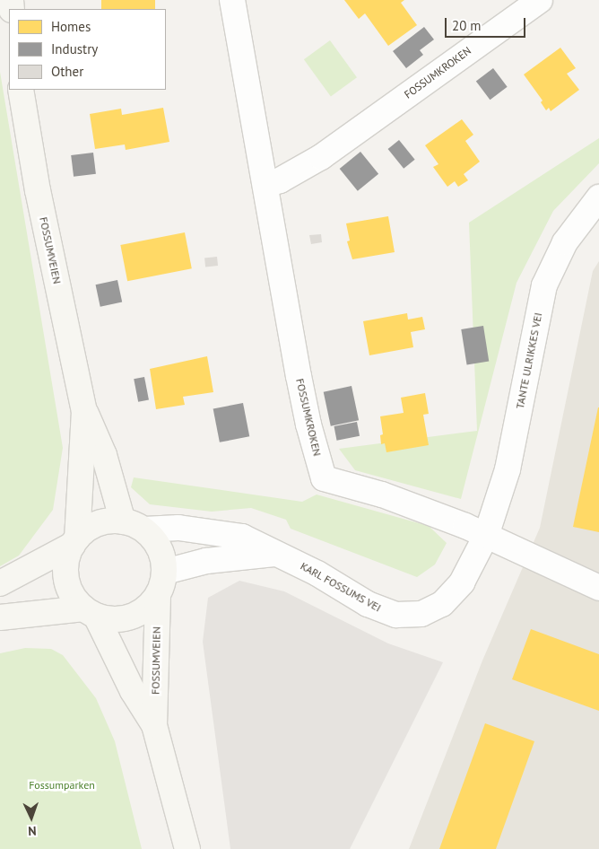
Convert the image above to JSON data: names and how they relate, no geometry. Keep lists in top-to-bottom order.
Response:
{
  "streets": {
    "street": [
      "FOSSUMKROKEN",
      "FOSSUMVEIEN",
      "TANTE ULRIKKES VEI",
      "KARL FOSSUMS VEI"
    ]
  },
  "crossings": [
    ["FOSSUMKROKEN", "TANTE ULRIKKES VEI"],
    ["FOSSUMKROKEN", "KARL FOSSUMS VEI"],
    ["FOSSUMVEIEN", "KARL FOSSUMS VEI"],
    ["TANTE ULRIKKES VEI", "KARL FOSSUMS VEI"]
  ],
  "parks": ["Fossumparken"],
  "legend": ["Homes", "Industry", "Other"],
  "scale_bar": "20 m",
  "north": "bottom"
}
